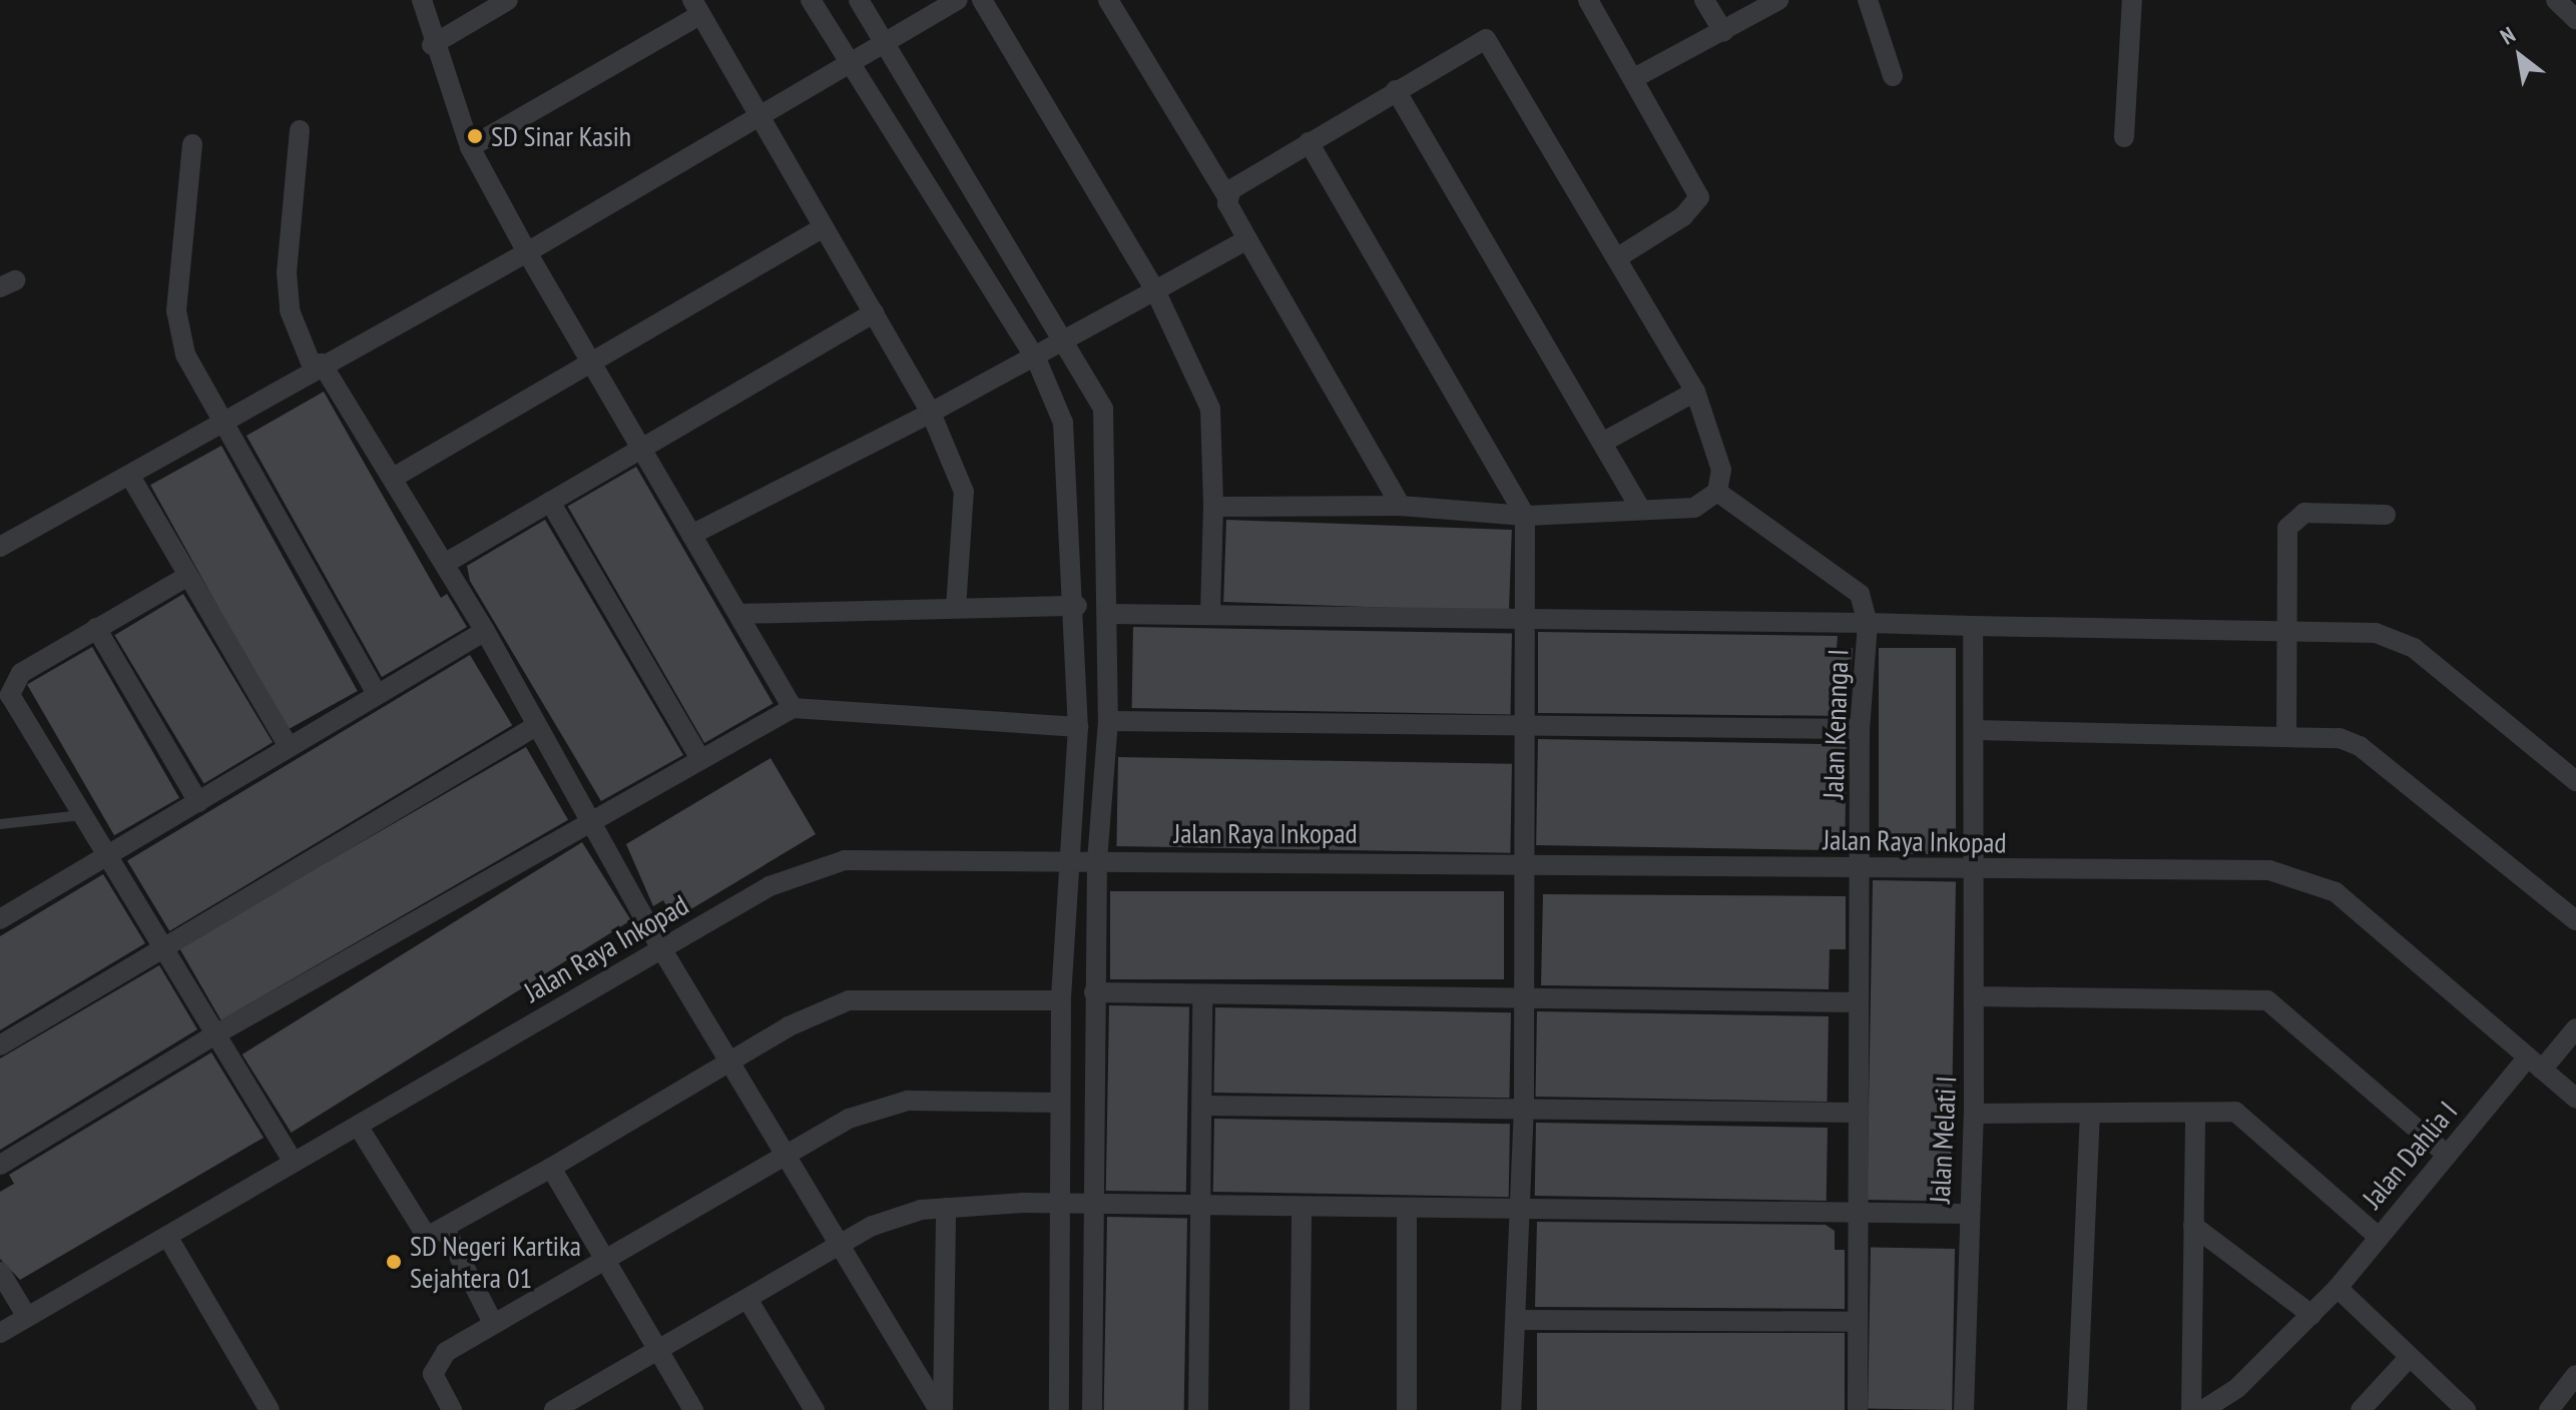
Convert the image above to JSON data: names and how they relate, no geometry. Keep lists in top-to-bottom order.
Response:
{
  "streets": {
    "street": [
      "Jalan Kenanga I",
      "Jalan Raya Inkopad",
      "Jalan Melati I",
      "Jalan Dahlia I"
    ]
  },
  "crossings": [
    ["Jalan Kenanga I", "Jalan Raya Inkopad"],
    ["Jalan Raya Inkopad", "Jalan Melati I"],
    ["Jalan Raya Inkopad", "Jalan Dahlia I"]
  ],
  "places": ["SD Sinar Kasih", "SD Negeri Kartika Sejahtera 01"],
  "north": "top left"
}
